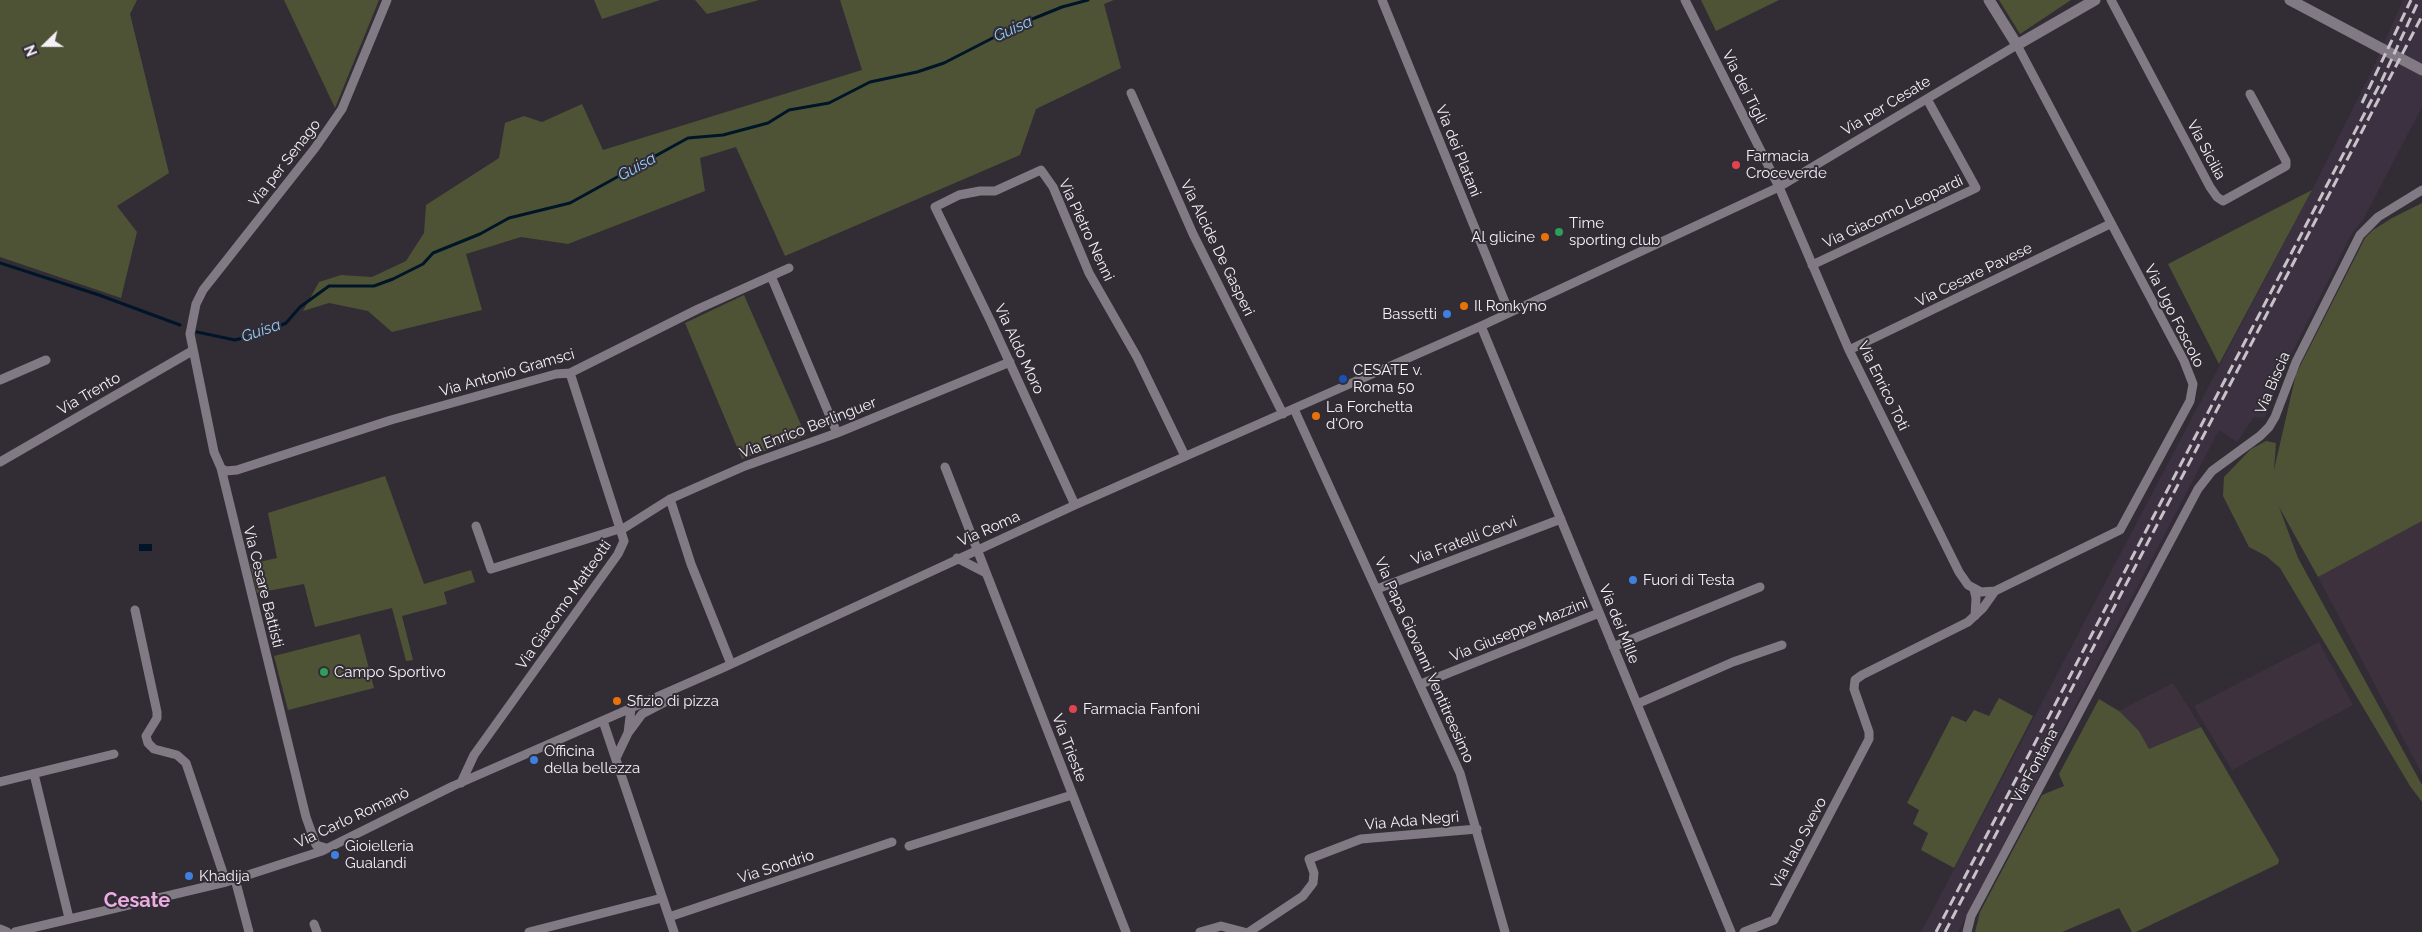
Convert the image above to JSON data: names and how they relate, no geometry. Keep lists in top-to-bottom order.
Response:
{
  "streets": {
    "street": [
      "Via dei Tigli",
      "Via per Cesate",
      "Via Sicilia",
      "Via dei Platani",
      "Via per Senago",
      "Via Giacomo Leopardi",
      "Via Pietro Nenni",
      "Via Alcide De Gasperi",
      "Via Cesare Pavese",
      "Via Ugo Foscolo",
      "Via Aldo Moro",
      "Via Antonio Gramsci",
      "Via Biscia",
      "Via Enrico Toti",
      "Via Trento",
      "Via Enrico Berlinguer",
      "Via Roma",
      "Via Fratelli Cervi",
      "Via Cesare Battisti",
      "Via Giacomo Matteotti",
      "Via dei Mille",
      "Via Giuseppe Mazzini",
      "Via Papa Giovanni Ventitreesimo",
      "Via Trieste",
      "Via Fontana",
      "Via Carlo Romanò",
      "Via Ada Negri",
      "Via Italo Svevo",
      "Via Sondrio"
    ]
  },
  "crossings": [
    ["Via dei Tigli", "Via per Cesate"],
    ["Via dei Tigli", "Via Enrico Toti"],
    ["Via per Cesate", "Via dei Platani"],
    ["Via per Cesate", "Via Giacomo Leopardi"],
    ["Via per Cesate", "Via Ugo Foscolo"],
    ["Via per Cesate", "Via Enrico Toti"],
    ["Via per Cesate", "Via Roma"],
    ["Via per Cesate", "Via dei Mille"],
    ["Via per Senago", "Via Cesare Battisti"],
    ["Via Giacomo Leopardi", "Via Enrico Toti"],
    ["Via Pietro Nenni", "Via Aldo Moro"],
    ["Via Pietro Nenni", "Via Roma"],
    ["Via Alcide De Gasperi", "Via Roma"],
    ["Via Cesare Pavese", "Via Ugo Foscolo"],
    ["Via Cesare Pavese", "Via Enrico Toti"],
    ["Via Ugo Foscolo", "Via Italo Svevo"],
    ["Via Aldo Moro", "Via Enrico Berlinguer"],
    ["Via Aldo Moro", "Via Roma"],
    ["Via Antonio Gramsci", "Via Cesare Battisti"],
    ["Via Antonio Gramsci", "Via Giacomo Matteotti"],
    ["Via Biscia", "Via Fontana"],
    ["Via Trento", "Via Cesare Battisti"],
    ["Via Enrico Berlinguer", "Via Giacomo Matteotti"],
    ["Via Roma", "Via Papa Giovanni Ventitreesimo"],
    ["Via Roma", "Via Trieste"],
    ["Via Roma", "Via Carlo Romanò"],
    ["Via Fratelli Cervi", "Via dei Mille"],
    ["Via Fratelli Cervi", "Via Papa Giovanni Ventitreesimo"],
    ["Via Giacomo Matteotti", "Via Carlo Romanò"],
    ["Via dei Mille", "Via Giuseppe Mazzini"],
    ["Via Giuseppe Mazzini", "Via Papa Giovanni Ventitreesimo"],
    ["Via Papa Giovanni Ventitreesimo", "Via Ada Negri"]
  ],
  "districts": ["Cesate"],
  "water": ["Guisa"],
  "places": [
    "Farmacia Croceverde",
    "Time sporting club",
    "Al glicine",
    "Il Ronkyno",
    "Bassetti",
    "CESATE v. Roma 50",
    "La Forchetta d'Oro",
    "Fuori di Testa",
    "Campo Sportivo",
    "Sfizio di pizza",
    "Farmacia Fanfoni",
    "Officina della bellezza",
    "Gioielleria Gualandi",
    "Khadija"
  ],
  "north": "left"
}
